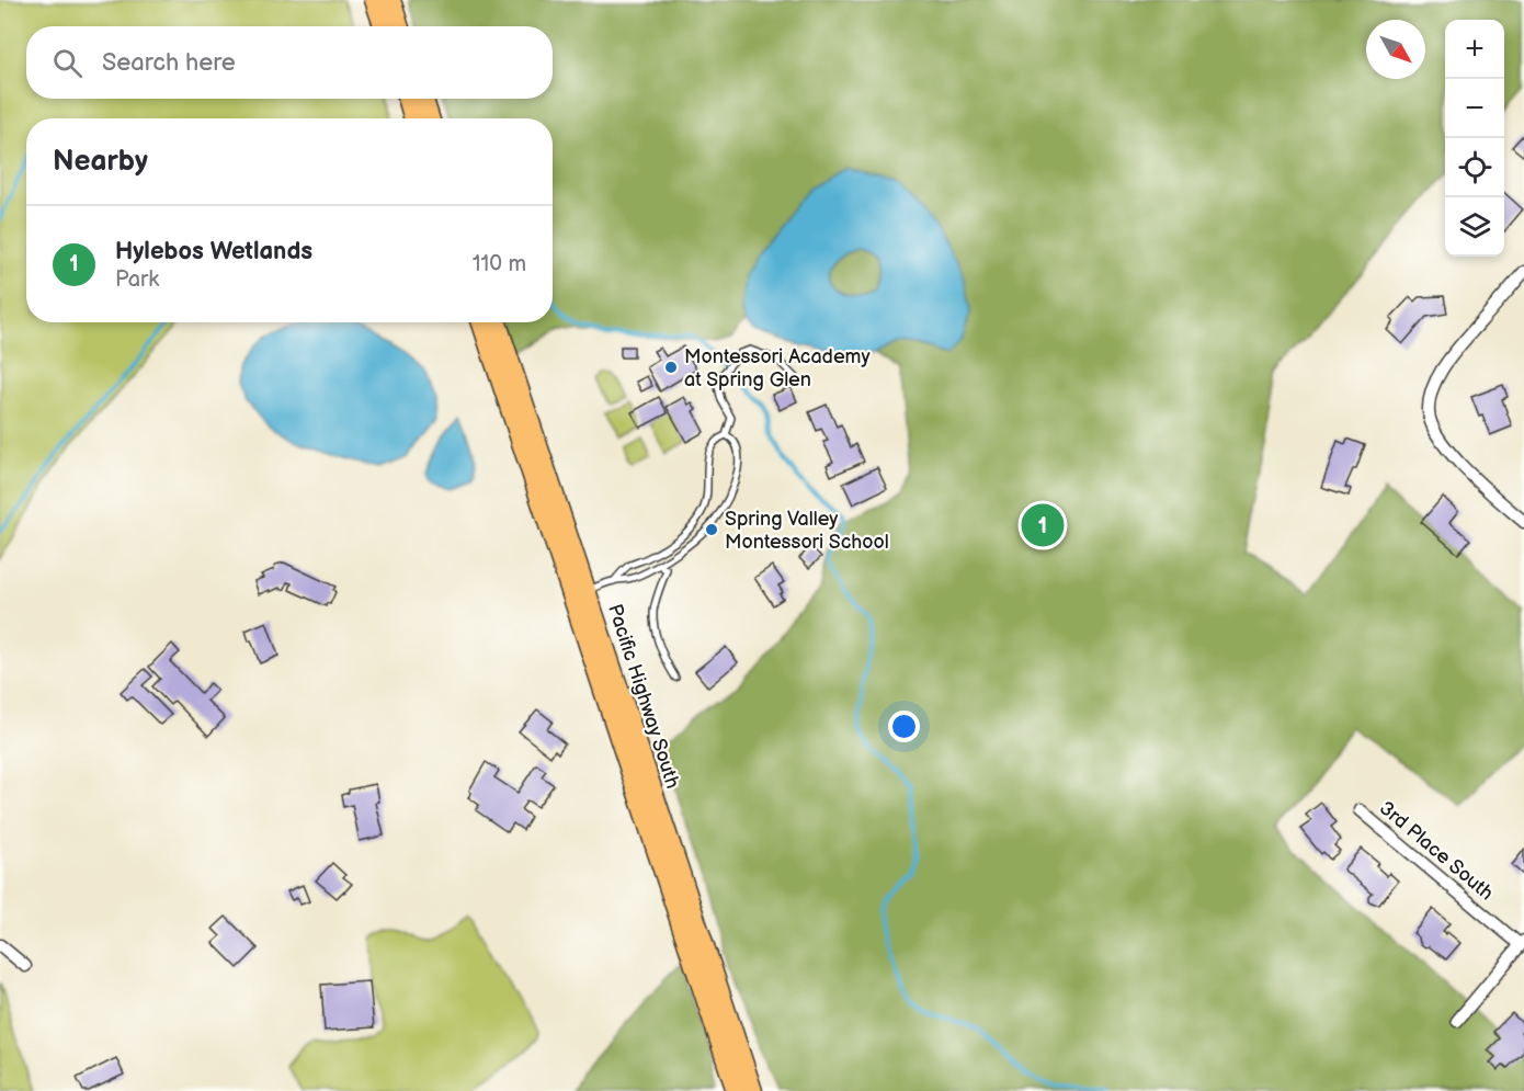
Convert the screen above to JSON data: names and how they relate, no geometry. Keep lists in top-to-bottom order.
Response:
{
  "streets": {
    "main road": ["Pacific Highway South"],
    "street": ["3rd Place South"]
  },
  "places": ["Montessori Academy at Spring Glen", "Spring Valley Montessori School"],
  "north": "bottom right",
  "page": {
    "map_buttons": ["+", "−"],
    "search": "Search here",
    "heading": "Nearby",
    "list": [
      {
        "mark": "1",
        "name": "Hylebos Wetlands",
        "note": "Park",
        "value": "110 m"
      }
    ],
    "pins": "1"
  }
}
